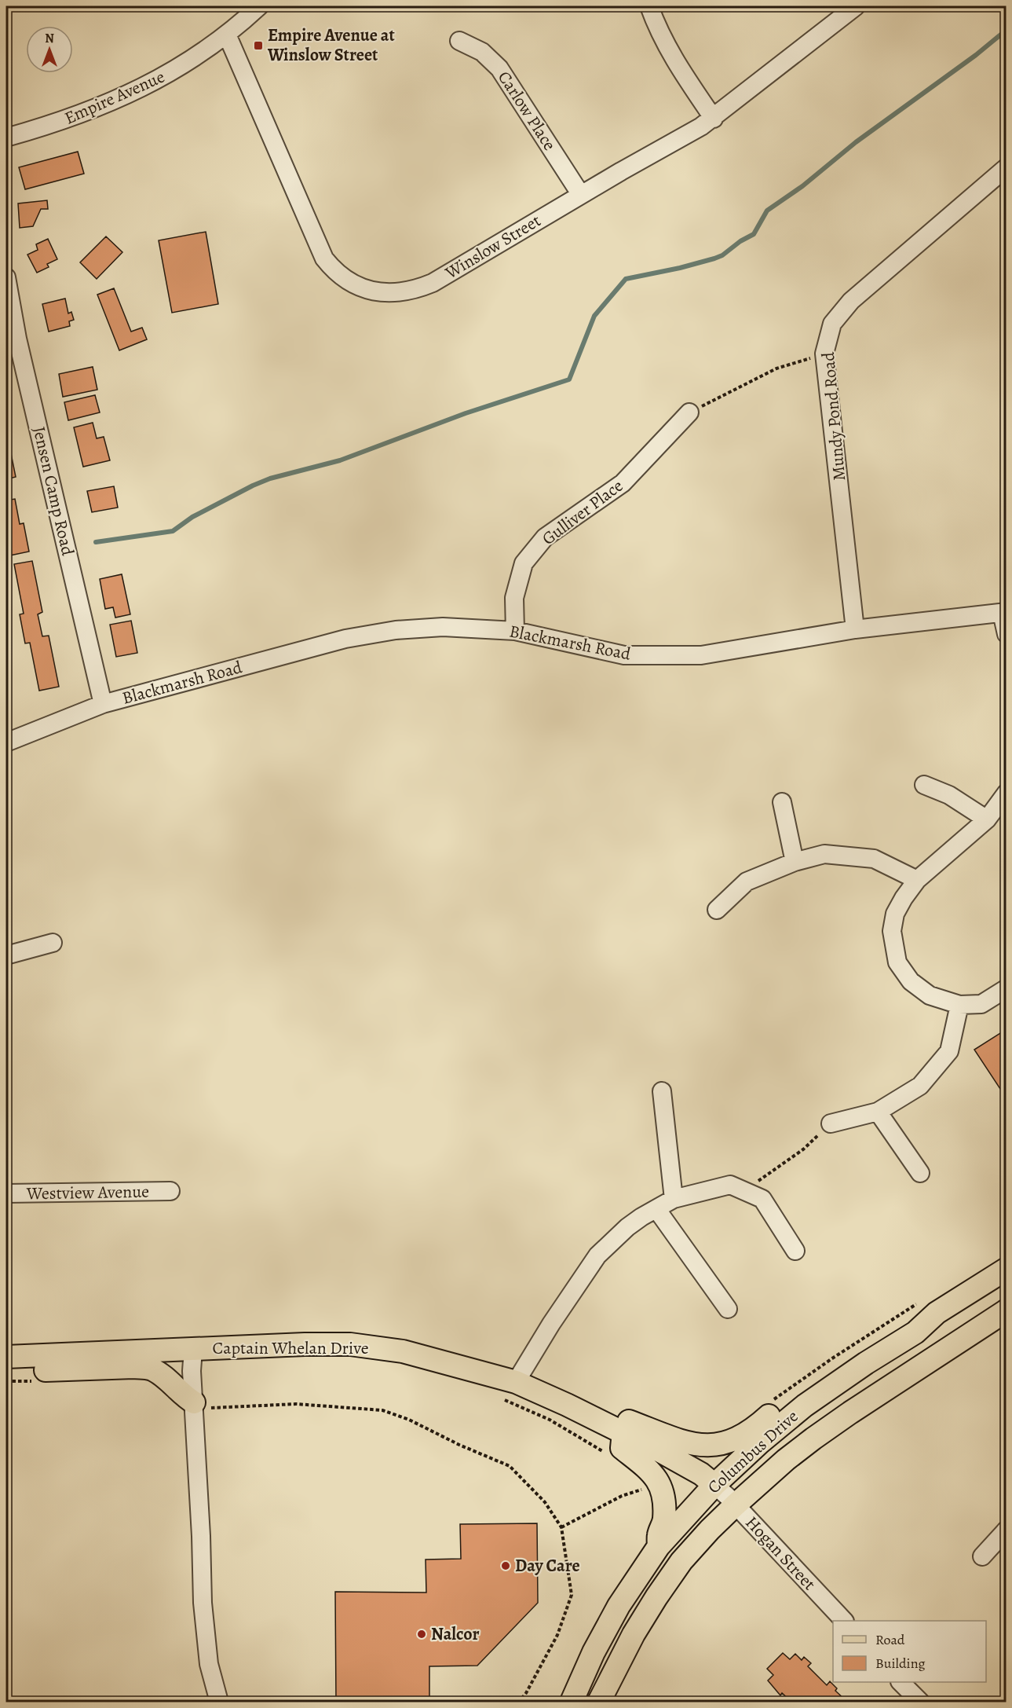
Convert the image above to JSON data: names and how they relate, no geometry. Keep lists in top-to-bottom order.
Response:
{
  "streets": {
    "main road": ["Captain Whelan Drive", "Columbus Drive"],
    "street": [
      "Empire Avenue",
      "Carlow Place",
      "Winslow Street",
      "Mundy Pond Road",
      "Jensen Camp Road",
      "Gulliver Place",
      "Blackmarsh Road",
      "Westview Avenue",
      "Hogan Street"
    ]
  },
  "crossings": [
    ["Empire Avenue", "Winslow Street"],
    ["Carlow Place", "Winslow Street"],
    ["Mundy Pond Road", "Blackmarsh Road"],
    ["Jensen Camp Road", "Blackmarsh Road"],
    ["Gulliver Place", "Blackmarsh Road"],
    ["Captain Whelan Drive", "Columbus Drive"],
    ["Captain Whelan Drive", "Hogan Street"],
    ["Columbus Drive", "Hogan Street"]
  ],
  "places": {
    "transit": ["Empire Avenue at Winslow Street"],
    "other": ["Day Care", "Nalcor"]
  },
  "legend": ["Road", "Building"],
  "north": "top"
}
